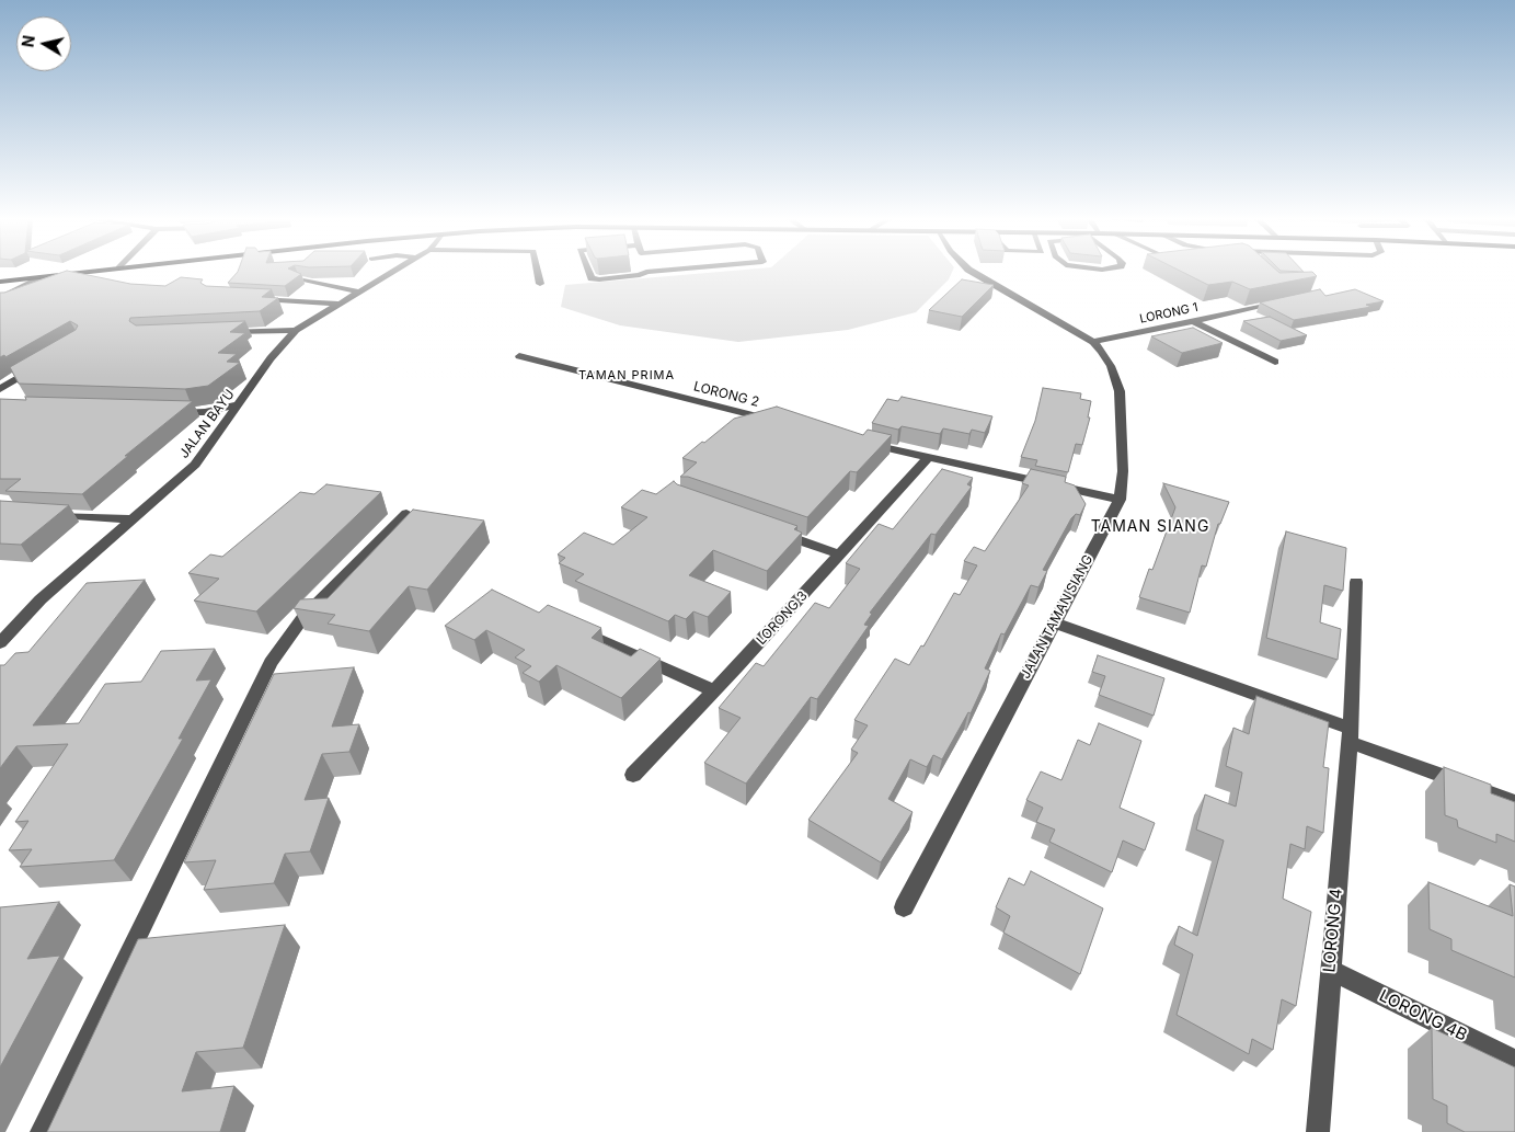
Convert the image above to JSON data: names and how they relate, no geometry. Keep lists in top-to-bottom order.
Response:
{
  "streets": {
    "street": [
      "LORONG 1",
      "LORONG 2",
      "JALAN BAYU",
      "JALAN TAMAN SIANG",
      "LORONG 3",
      "LORONG 4",
      "LORONG 4B"
    ]
  },
  "crossings": [
    ["LORONG 1", "JALAN TAMAN SIANG"],
    ["LORONG 4", "LORONG 4B"]
  ],
  "districts": ["TAMAN PRIMA", "TAMAN SIANG"],
  "north": "left"
}
